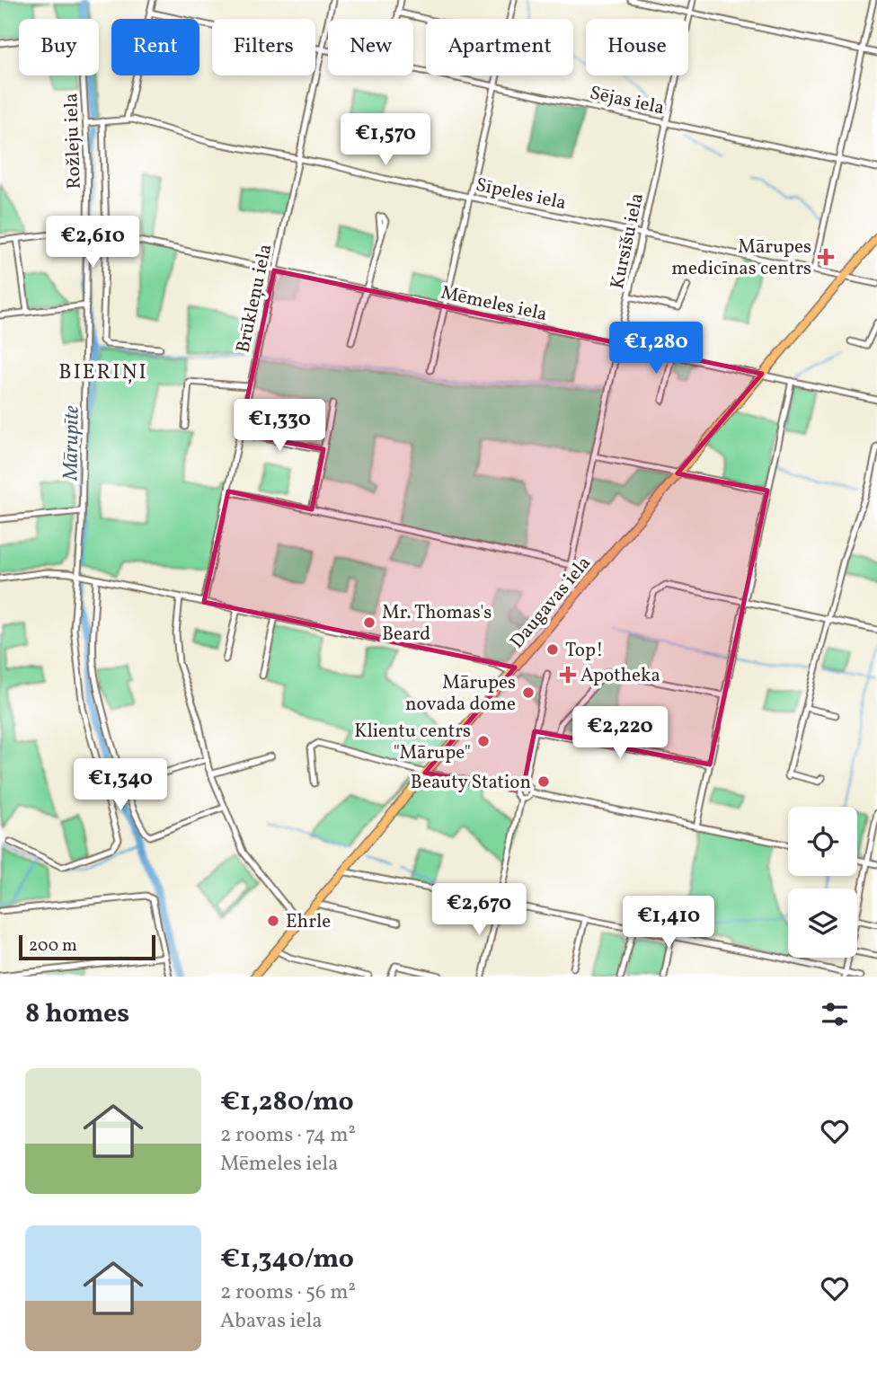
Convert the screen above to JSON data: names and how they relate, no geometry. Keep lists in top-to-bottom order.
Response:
{
  "streets": {
    "main road": ["Daugavas iela"],
    "street": [
      "Sējas iela",
      "Rožleju iela",
      "Sīpeles iela",
      "Kursīšu iela",
      "Brūkleņu iela",
      "Mēmeles iela"
    ]
  },
  "crossings": [
    ["Sējas iela", "Kursīšu iela"],
    ["Sējas iela", "Brūkleņu iela"],
    ["Rožleju iela", "Sīpeles iela"],
    ["Sīpeles iela", "Kursīšu iela"],
    ["Sīpeles iela", "Brūkleņu iela"],
    ["Sīpeles iela", "Daugavas iela"],
    ["Kursīšu iela", "Mēmeles iela"],
    ["Kursīšu iela", "Daugavas iela"],
    ["Brūkleņu iela", "Mēmeles iela"],
    ["Mēmeles iela", "Daugavas iela"]
  ],
  "districts": ["BIERIŅI"],
  "water": ["Mārupīte"],
  "places": {
    "health": ["Mārupes medicīnas centrs", "Apotheka"],
    "other": [
      "Mr. Thomas's Beard",
      "Top!",
      "Mārupes novada dome",
      "Klientu centrs \"Mārupe\"",
      "Beauty Station",
      "Ehrle"
    ]
  },
  "scale_bar": "200 m",
  "page": {
    "chip": [
      "Buy",
      "Rent",
      "Filters",
      "New",
      "Apartment",
      "House"
    ],
    "price": [
      "€1,570",
      "€2,610",
      "€1,280",
      "€1,330",
      "€2,220",
      "€1,340",
      "€2,670",
      "€1,410"
    ],
    "scale": "200 m",
    "heading": "8 homes",
    "list": [
      {
        "name": "€1,280/mo",
        "note": "2 rooms · 74 m² · Mēmeles iela"
      },
      {
        "name": "€1,340/mo",
        "note": "2 rooms · 56 m² · Abavas iela"
      }
    ]
  }
}
